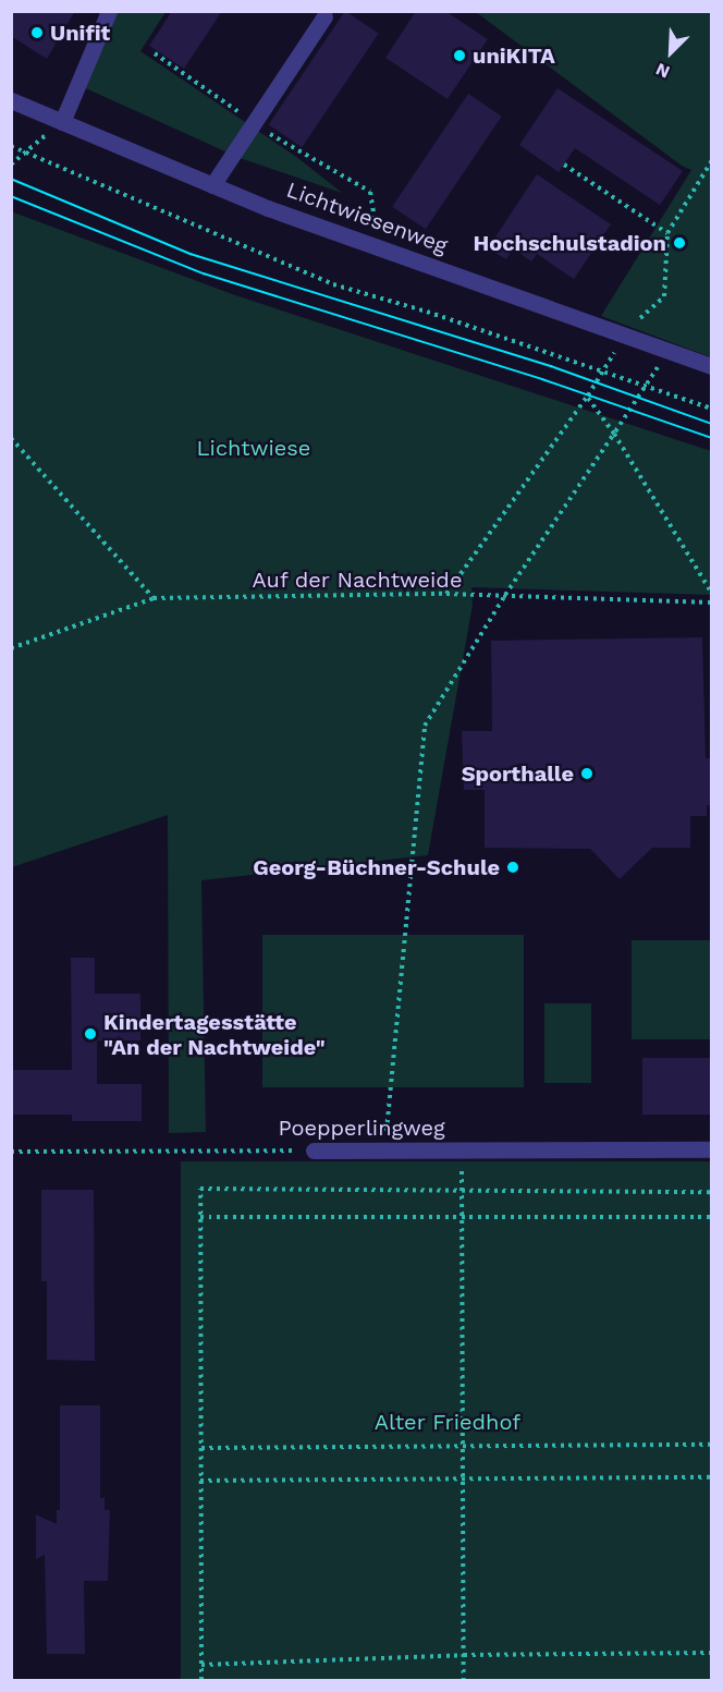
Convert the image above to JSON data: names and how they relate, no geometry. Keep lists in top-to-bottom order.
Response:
{
  "streets": {
    "street": ["Lichtwiesenweg", "Poepperlingweg"],
    "path": ["Auf der Nachtweide"]
  },
  "parks": ["Lichtwiese", "Alter Friedhof"],
  "places": [
    "Unifit",
    "uniKITA",
    "Hochschulstadion",
    "Sporthalle",
    "Georg-Büchner-Schule",
    "Kindertagesstätte \"An der Nachtweide\""
  ],
  "north": "bottom left"
}
